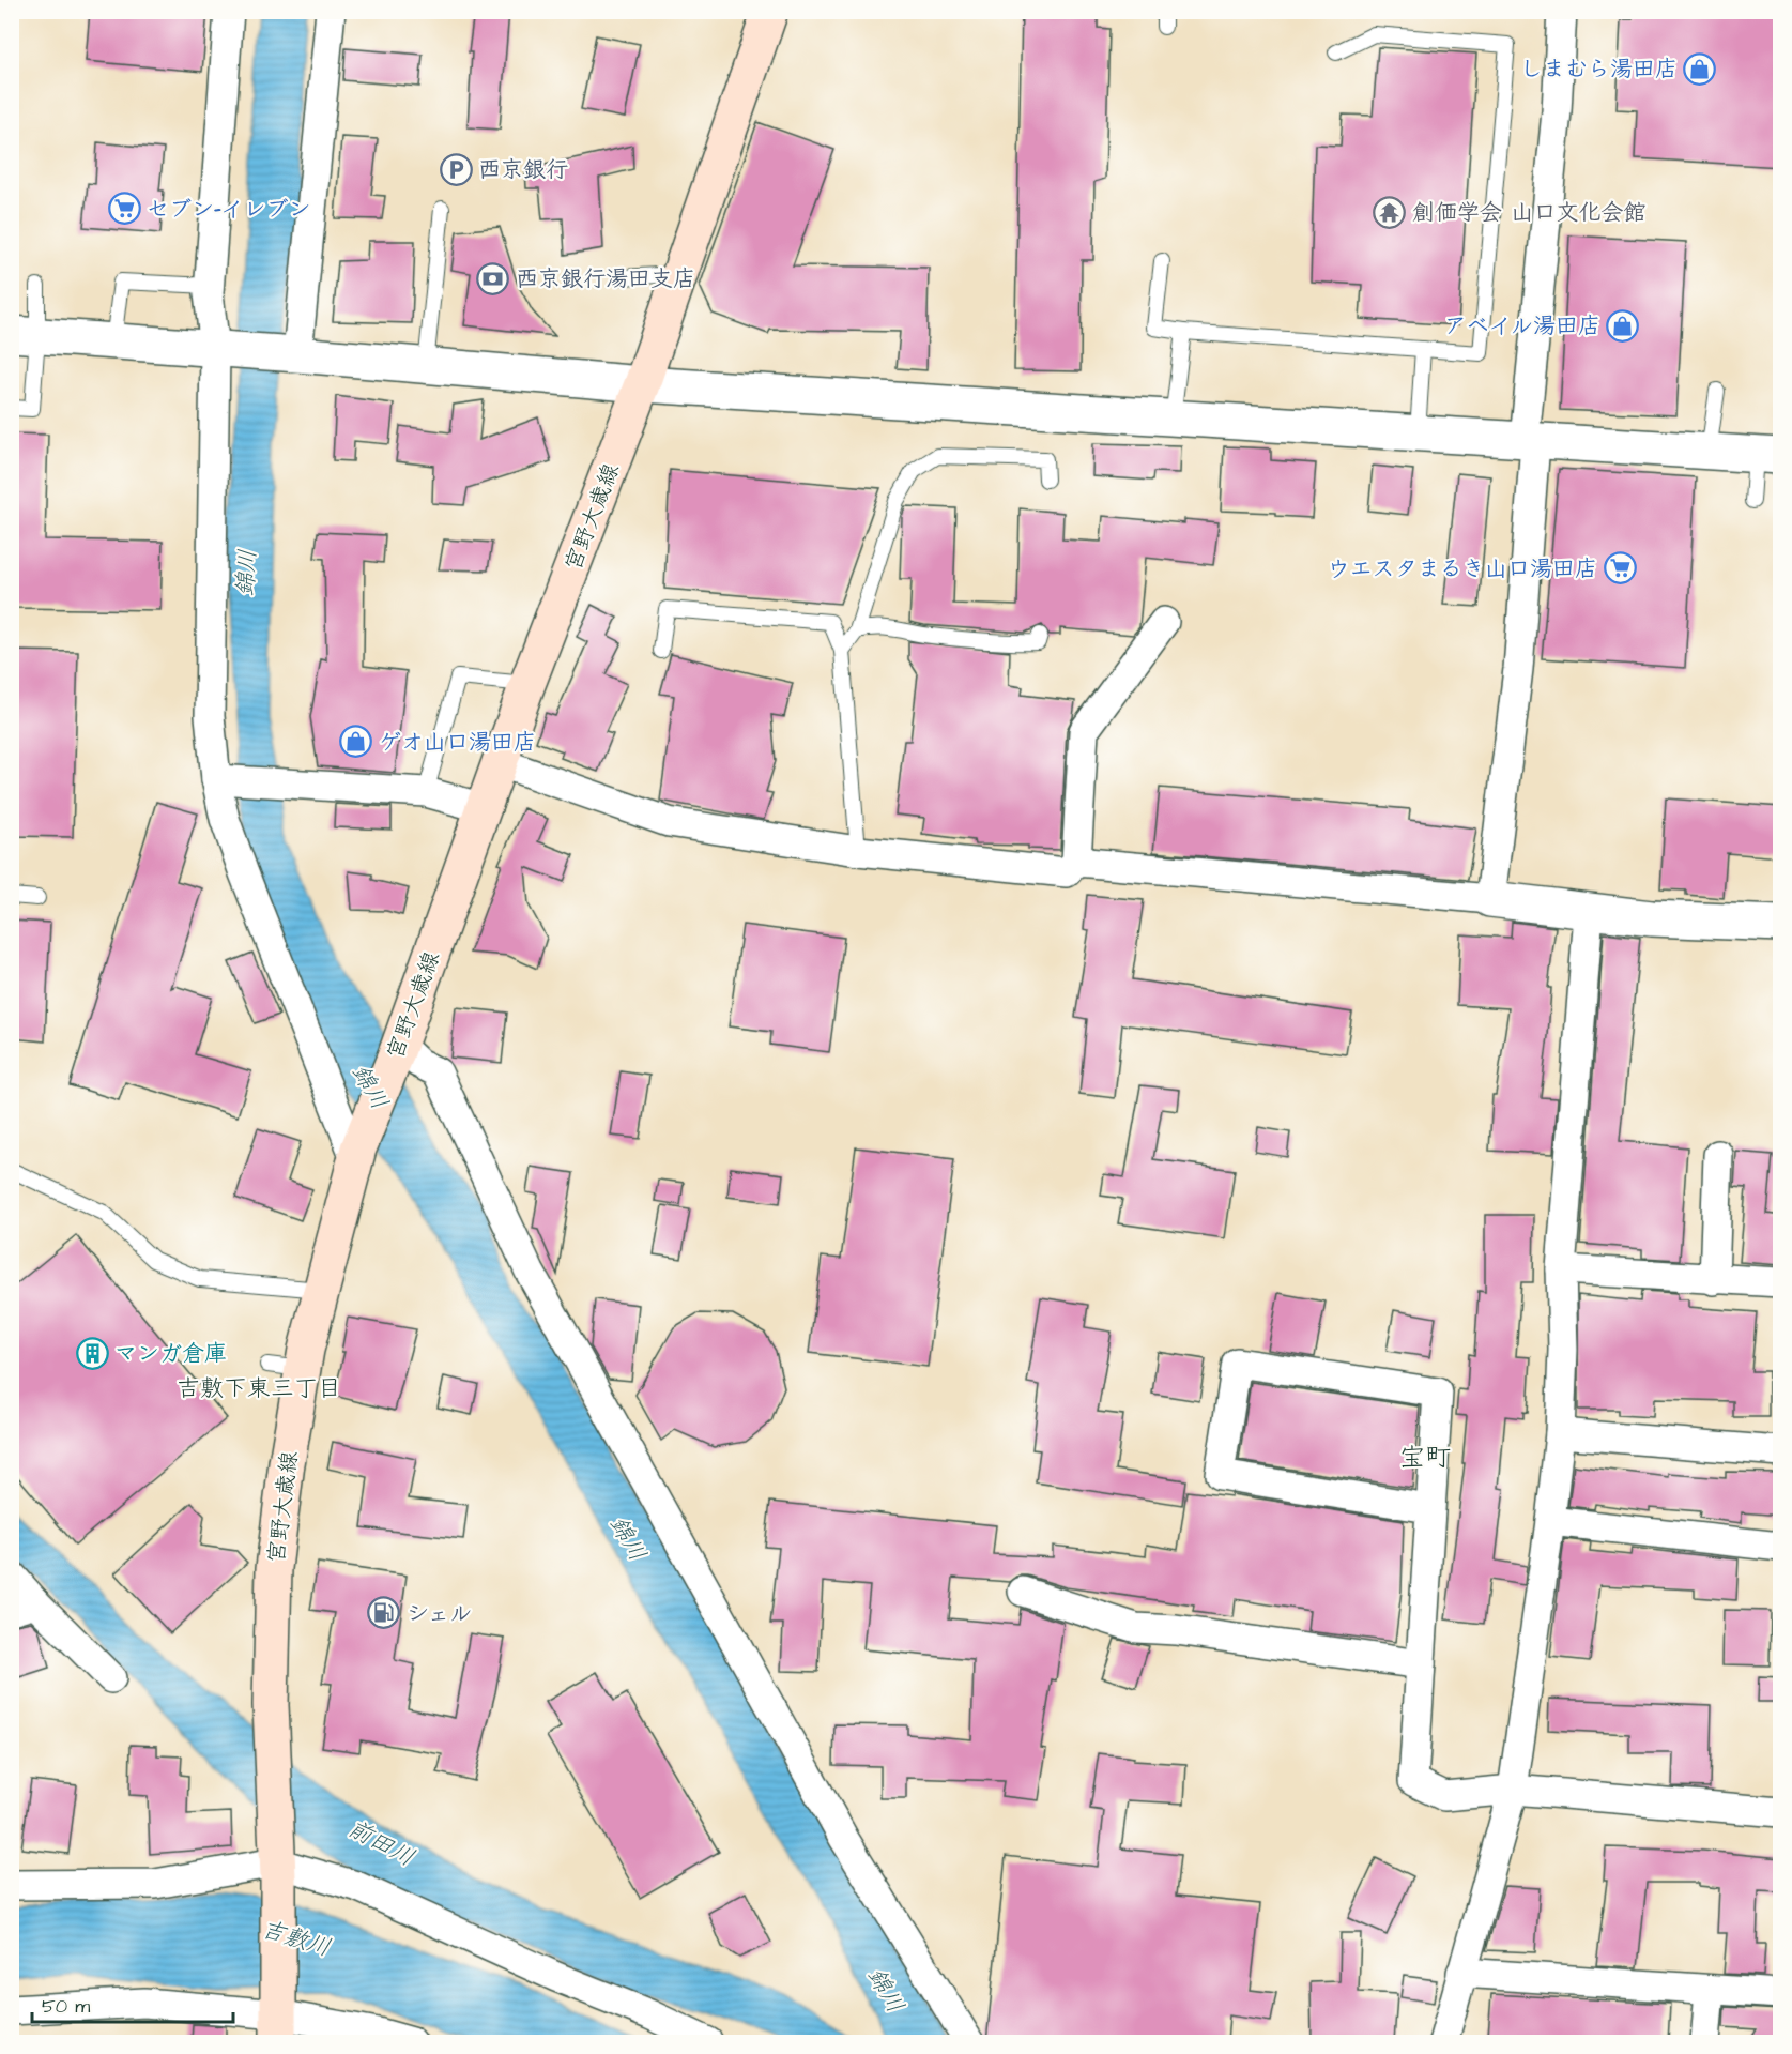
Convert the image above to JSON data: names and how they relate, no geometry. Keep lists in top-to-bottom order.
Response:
{
  "streets": {
    "main road": ["宮野大歳線"]
  },
  "districts": ["吉敷下東三丁目", "宝町"],
  "water": ["錦川", "前田川", "吉敷川"],
  "places": {
    "shop": ["しまむら湯田店", "アベイル湯田店", "ゲオ山口湯田店"],
    "parking": ["西京銀行"],
    "supermarket": ["セブン-イレブン", "ウエスタまるき山口湯田店"],
    "temple": ["創価学会 山口文化会館"],
    "bank": ["西京銀行湯田支店"],
    "building": ["マンガ倉庫"],
    "fuel station": ["シェル"]
  },
  "scale_bar": "50 m"
}
